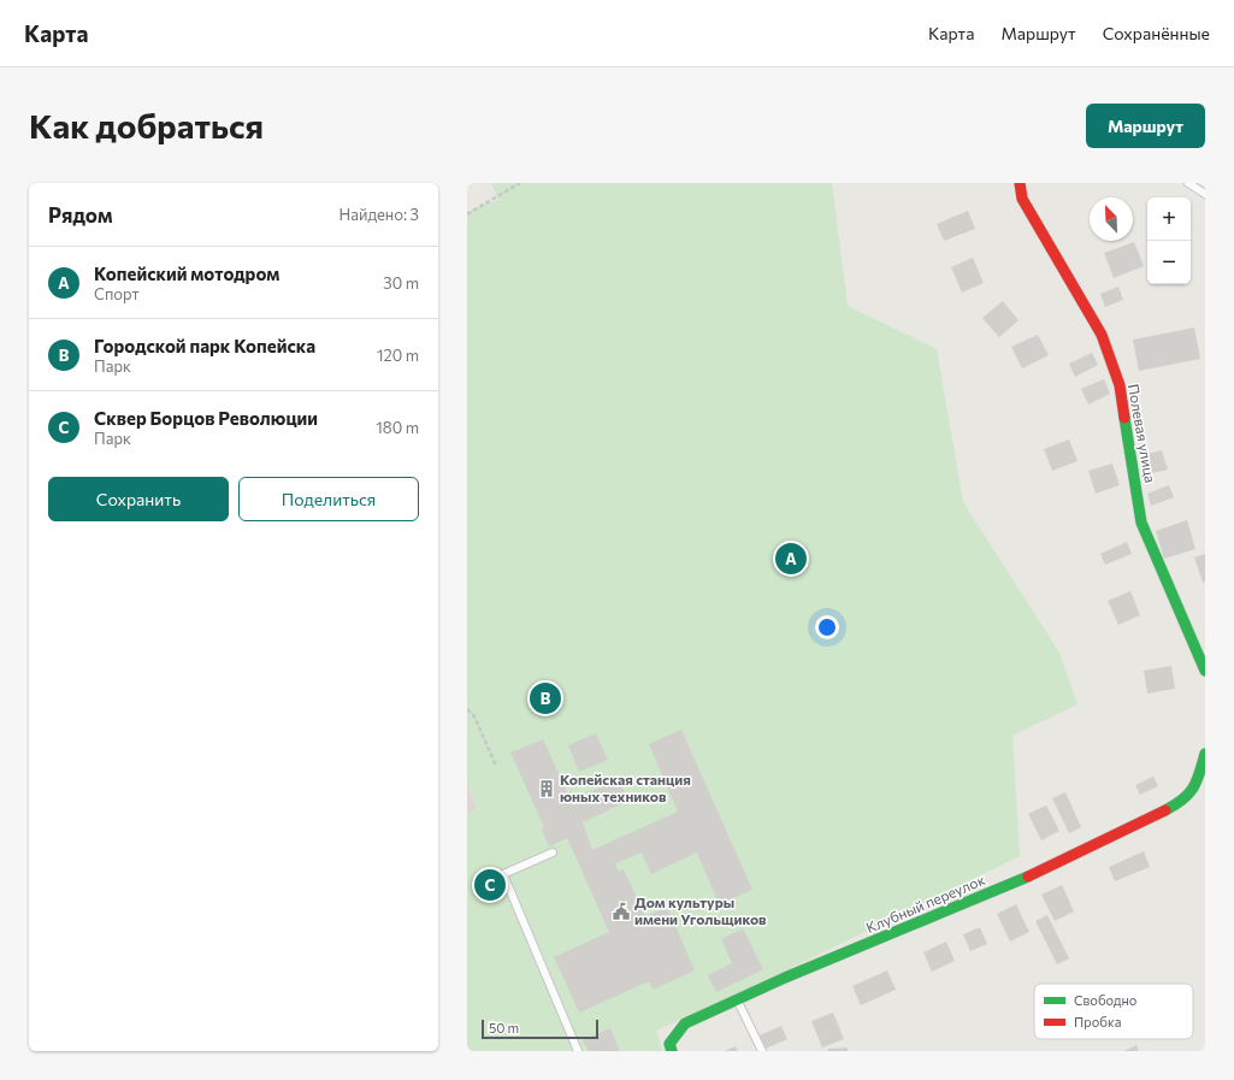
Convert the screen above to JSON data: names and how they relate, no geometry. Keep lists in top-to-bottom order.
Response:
{
  "streets": {
    "street": ["Полевая улица", "Клубный переулок"]
  },
  "places": {
    "building": ["Копейская станция юных техников"],
    "public building": ["Дом культуры имени Угольщиков"]
  },
  "legend": ["Свободно", "Пробка"],
  "scale_bar": "50 m",
  "north": "top left",
  "page": {
    "header": "Карта",
    "nav": ["Карта", "Маршрут", "Сохранённые"],
    "buttons": [
      "Маршрут",
      ["Сохранить", "Поделиться"]
    ],
    "title": "Как добраться",
    "heading": ["Рядом", "Найдено: 3"],
    "map_buttons": ["+", "−"],
    "list": [
      {
        "mark": "A",
        "name": "Копейский мотодром",
        "note": "Спорт",
        "value": "30 m"
      },
      {
        "mark": "B",
        "name": "Городской парк Копейска",
        "note": "Парк",
        "value": "120 m"
      },
      {
        "mark": "C",
        "name": "Сквер Борцов Революции",
        "note": "Парк",
        "value": "180 m"
      }
    ],
    "pins": ["A", "B", "C"],
    "scale": "50 m"
  }
}
